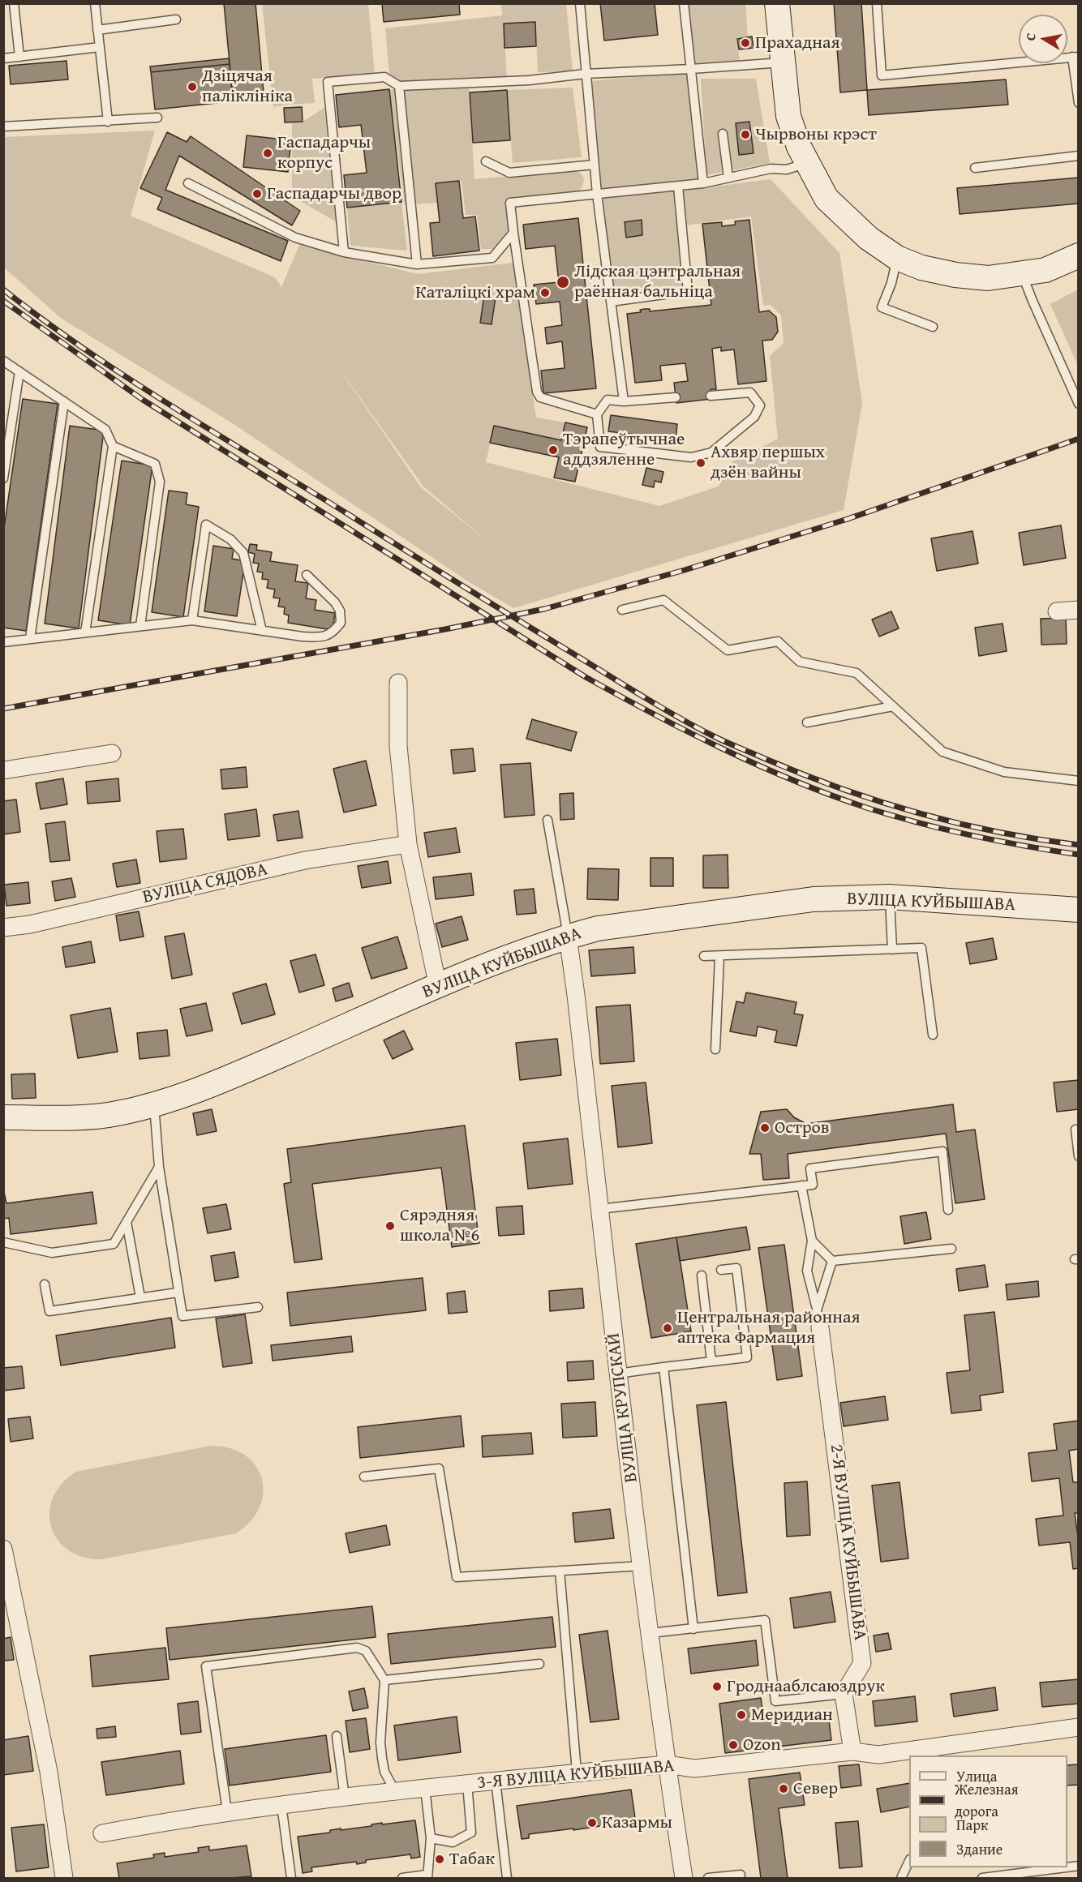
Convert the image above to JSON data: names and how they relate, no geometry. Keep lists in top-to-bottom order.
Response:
{
  "streets": {
    "main road": ["ВУЛІЦА КУЙБЫШАВА"],
    "street": [
      "ВУЛІЦА СЯДОВА",
      "ВУЛІЦА КРУПСКАЙ",
      "2-Я ВУЛІЦА КУЙБЫШАВА",
      "3-Я ВУЛІЦА КУЙБЫШАВА"
    ]
  },
  "crossings": [
    ["ВУЛІЦА КУЙБЫШАВА", "ВУЛІЦА КРУПСКАЙ"],
    ["ВУЛІЦА КРУПСКАЙ", "3-Я ВУЛІЦА КУЙБЫШАВА"]
  ],
  "places": [
    "Прахадная",
    "Дзіцячая паліклініка",
    "Чырвоны крэст",
    "Гаспадарчы корпус",
    "Гаспадарчы двор",
    "Лідская цэнтральная раённая бальніца",
    "Каталіцкі храм",
    "Тэрапеўтычнае аддзяленне",
    "Ахвяр першых дзён вайны",
    "Остров",
    "Сярэдняя школа №6",
    "Центральная районная аптека Фармация",
    "Гроднааблсаюздрук",
    "Меридиан",
    "Ozon",
    "Север",
    "Казармы",
    "Табак"
  ],
  "legend": [
    "Улица",
    "Железная дорога",
    "Парк",
    "Здание"
  ],
  "north": "left"
}
